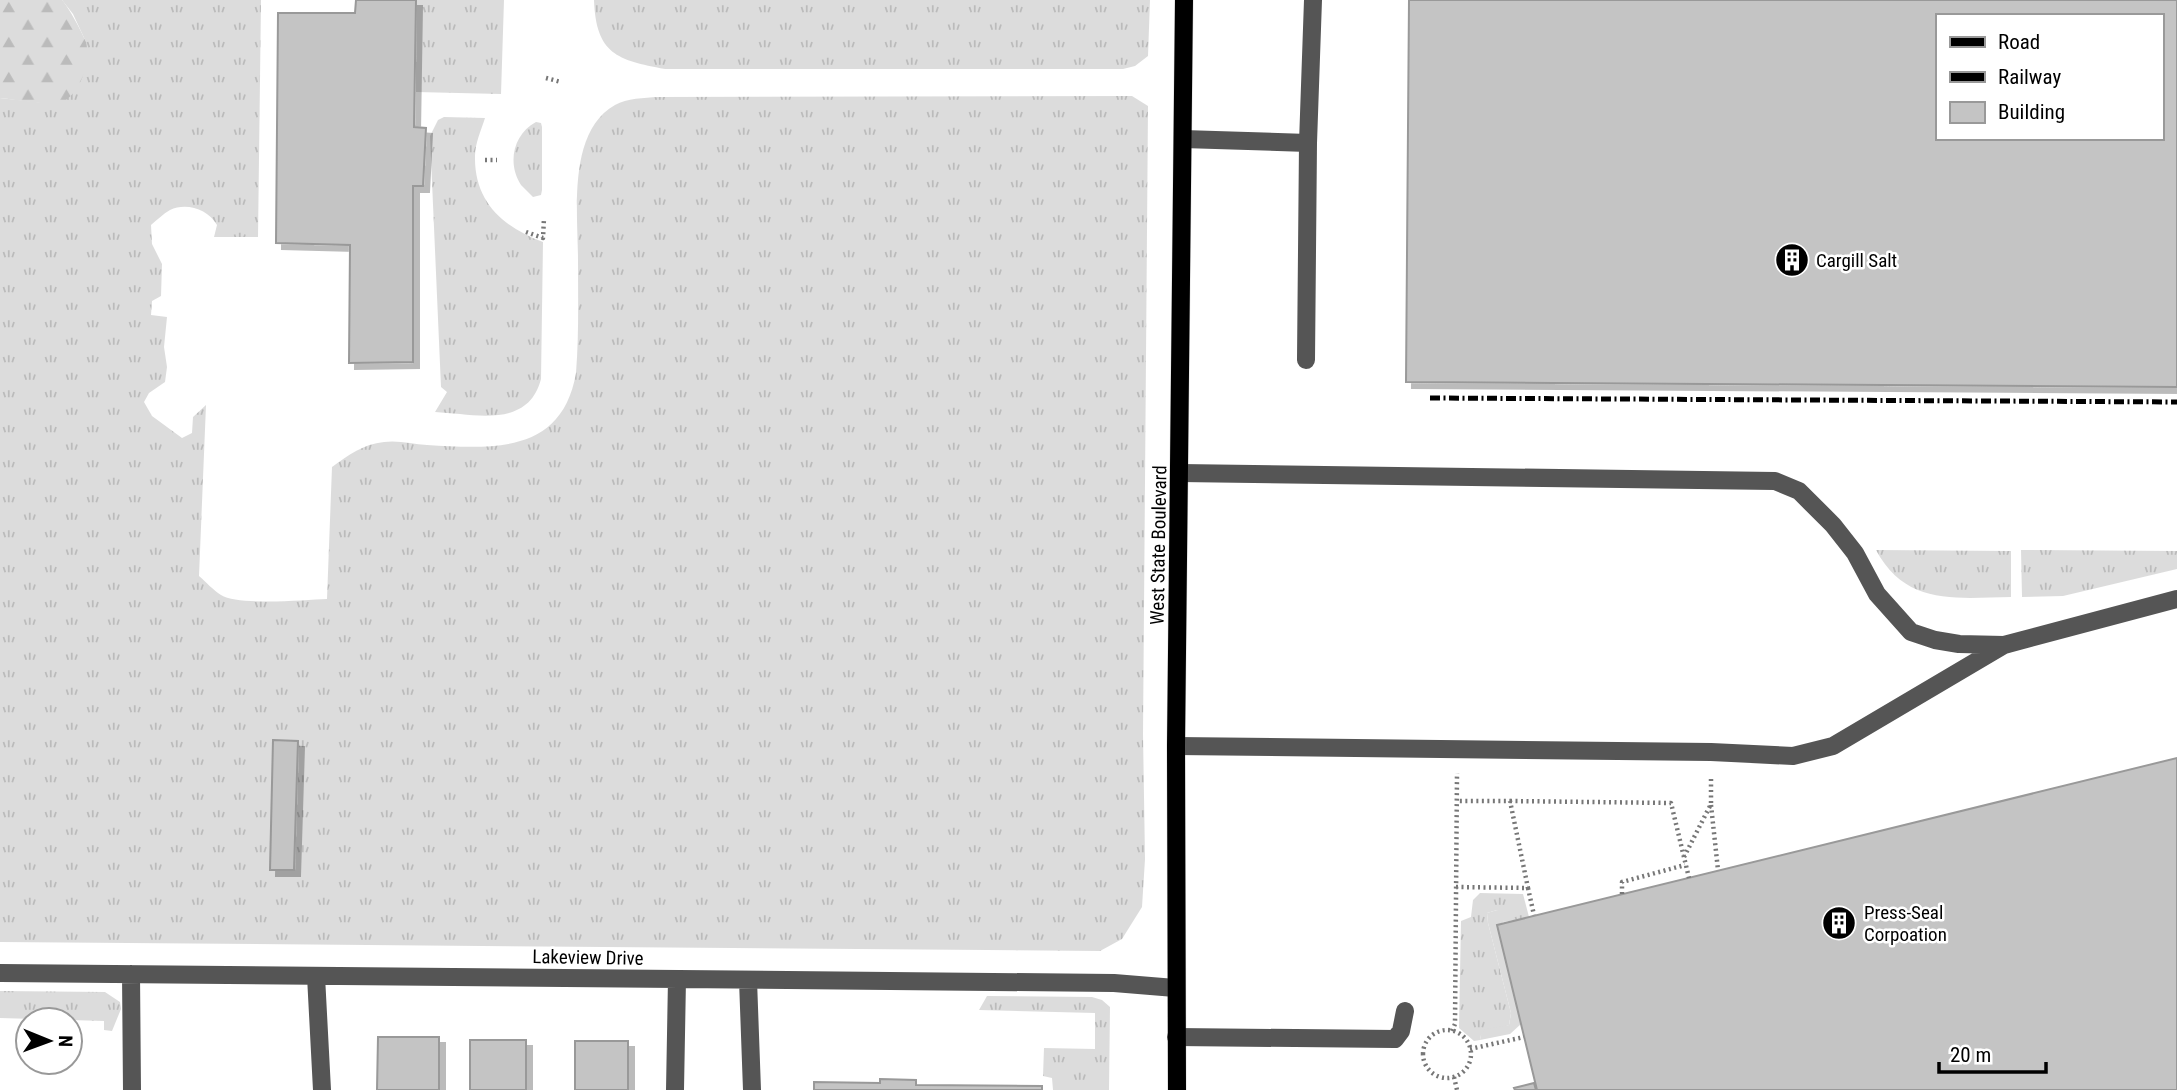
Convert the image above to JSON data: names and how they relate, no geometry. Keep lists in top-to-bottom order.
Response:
{
  "streets": {
    "main road": ["West State Boulevard"],
    "street": ["Lakeview Drive"]
  },
  "crossings": [
    ["West State Boulevard", "Lakeview Drive"]
  ],
  "places": {
    "building": ["Cargill Salt", "Press-Seal Corpoation"]
  },
  "legend": ["Road", "Railway", "Building"],
  "scale_bar": "20 m",
  "north": "right"
}
